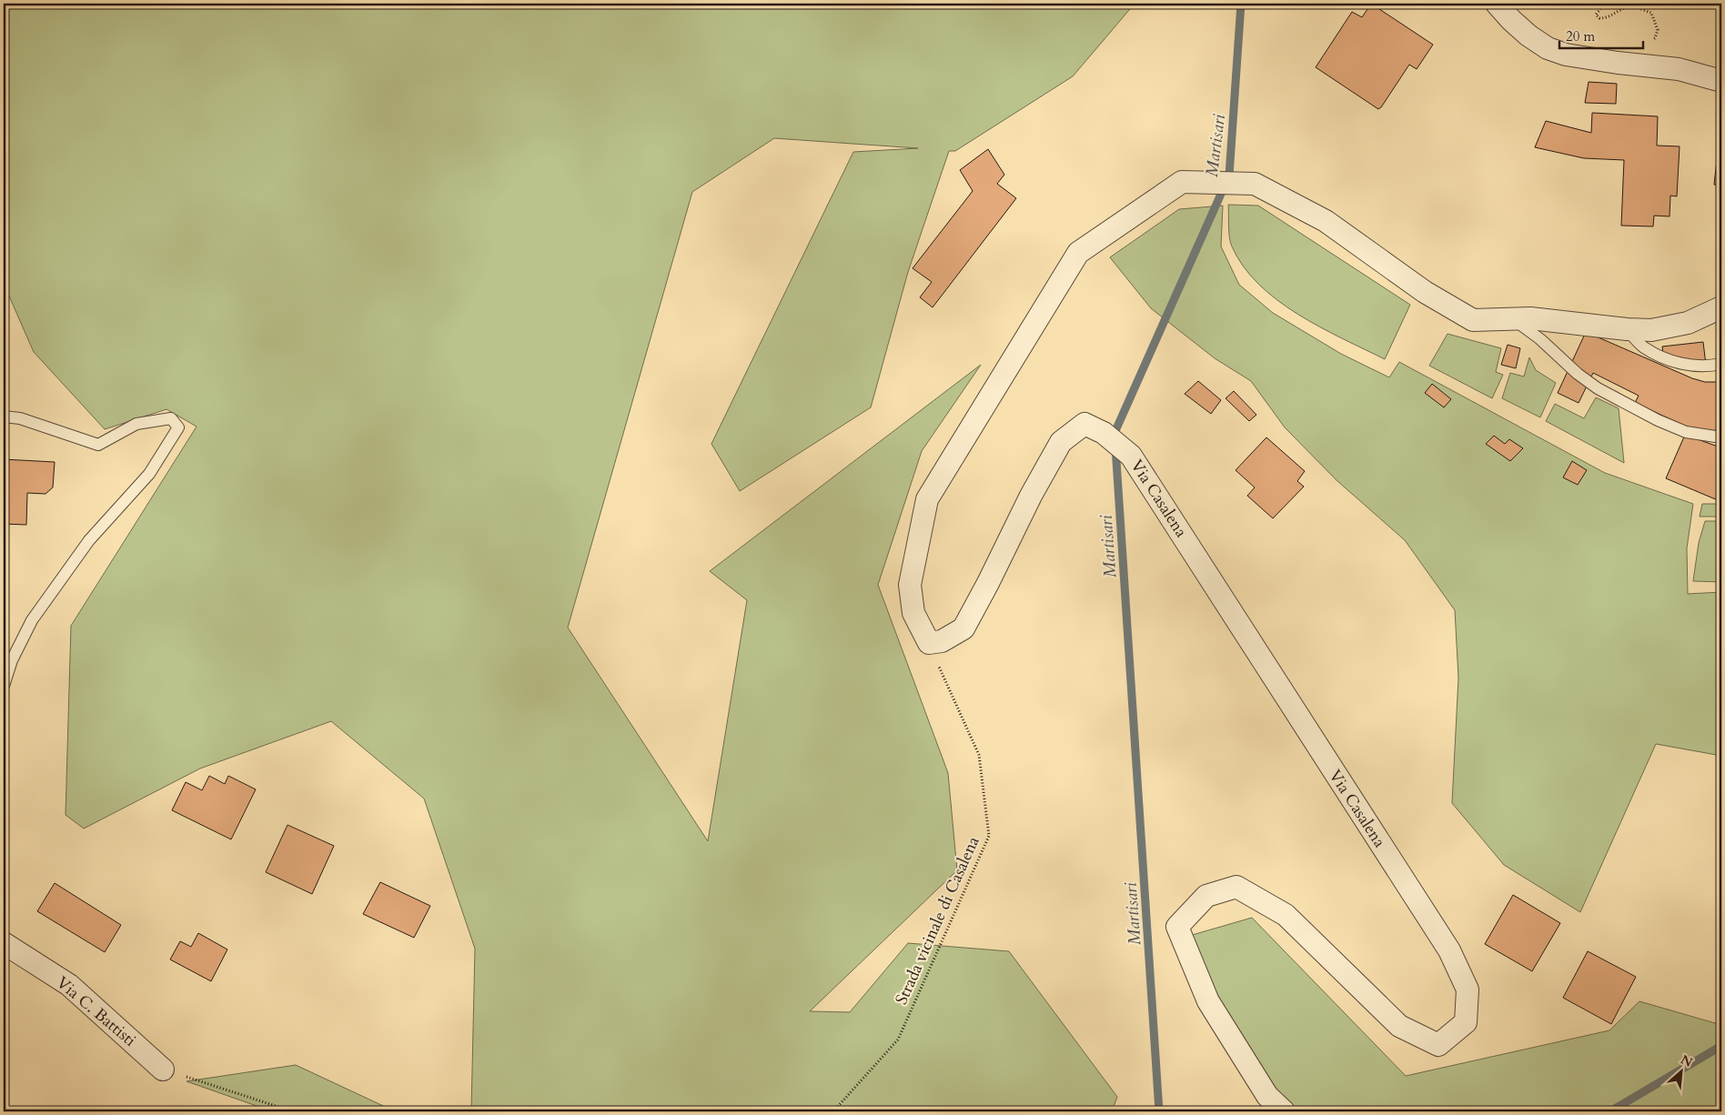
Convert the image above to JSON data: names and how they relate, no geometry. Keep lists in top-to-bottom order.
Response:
{
  "streets": {
    "street": ["Via Casalena", "Via C. Battisti"],
    "path": ["Strada vicinale di Casalena"]
  },
  "crossings": [
    ["Via Casalena", "Strada vicinale di Casalena"]
  ],
  "water": ["Martisari"],
  "scale_bar": "20 m",
  "north": "top right"
}
